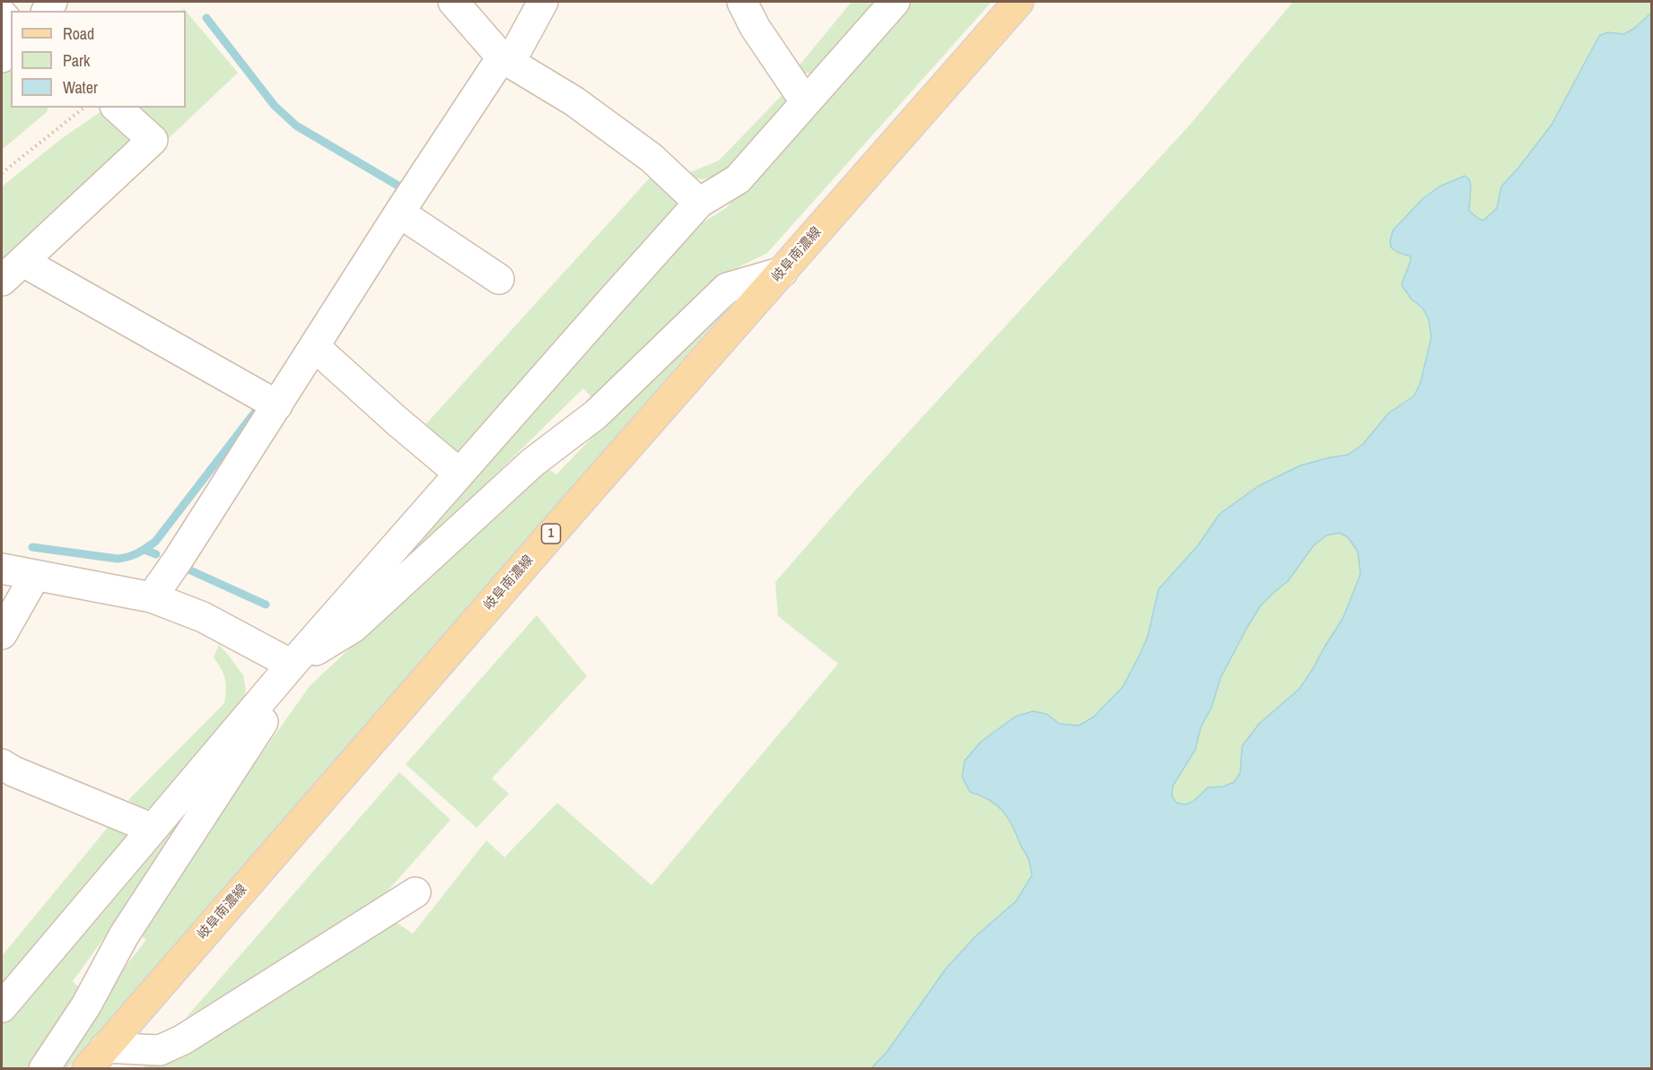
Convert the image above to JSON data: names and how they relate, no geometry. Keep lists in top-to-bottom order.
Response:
{
  "streets": {
    "main road": ["岐阜南濃線", "1"]
  },
  "legend": ["Road", "Park", "Water"]
}
